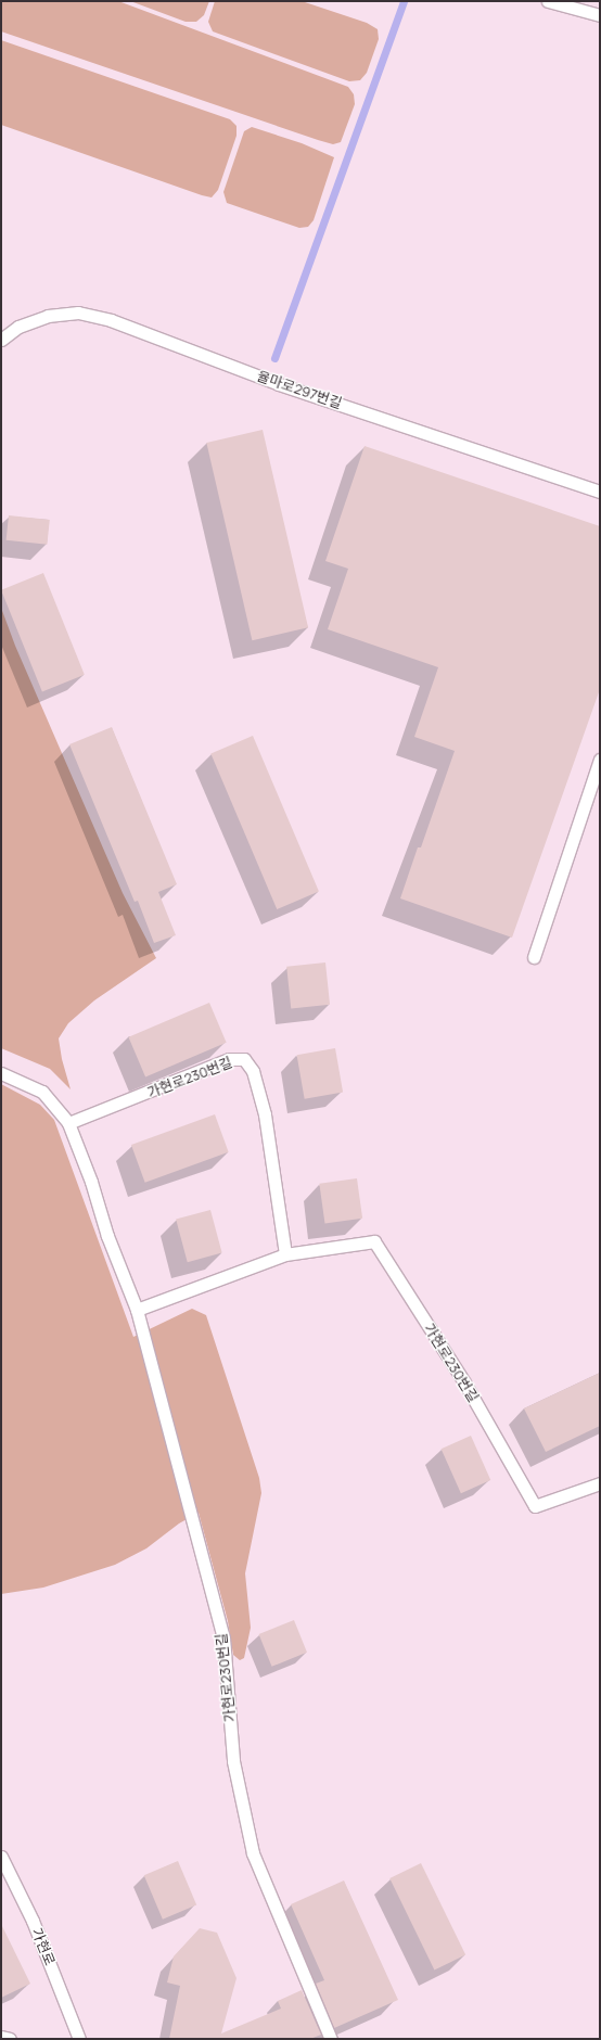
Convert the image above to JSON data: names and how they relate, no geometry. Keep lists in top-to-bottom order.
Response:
{
  "streets": {
    "lane": ["율마로297번길", "가현로230번길", "가현로"]
  }
}
